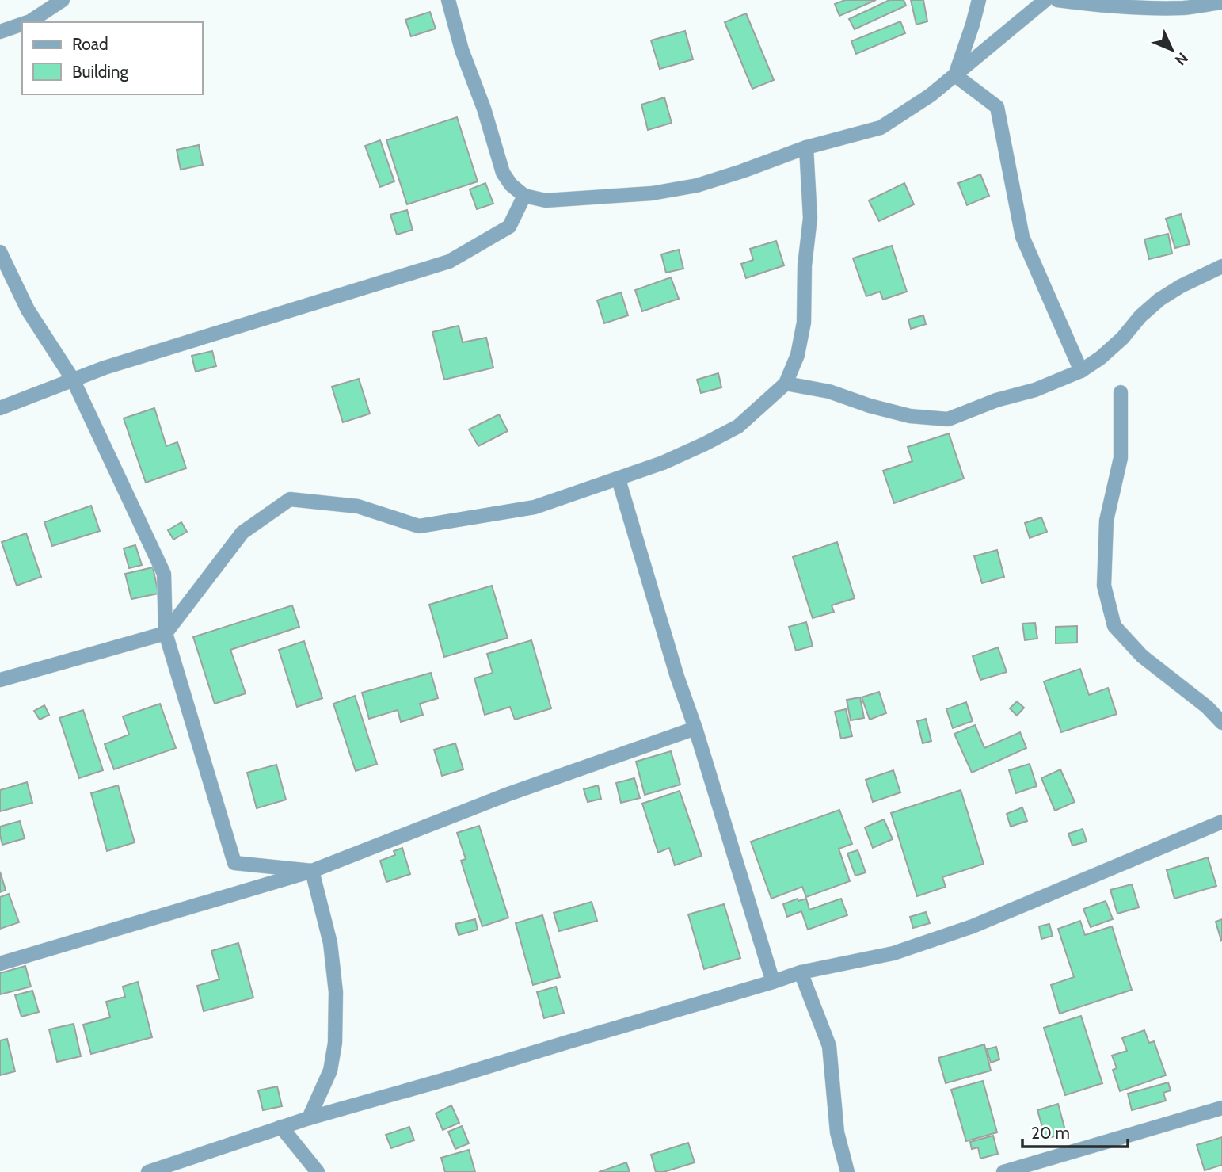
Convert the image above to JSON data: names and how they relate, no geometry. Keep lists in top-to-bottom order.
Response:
{
  "legend": ["Road", "Building"],
  "scale_bar": "20 m",
  "north": "bottom right"
}
